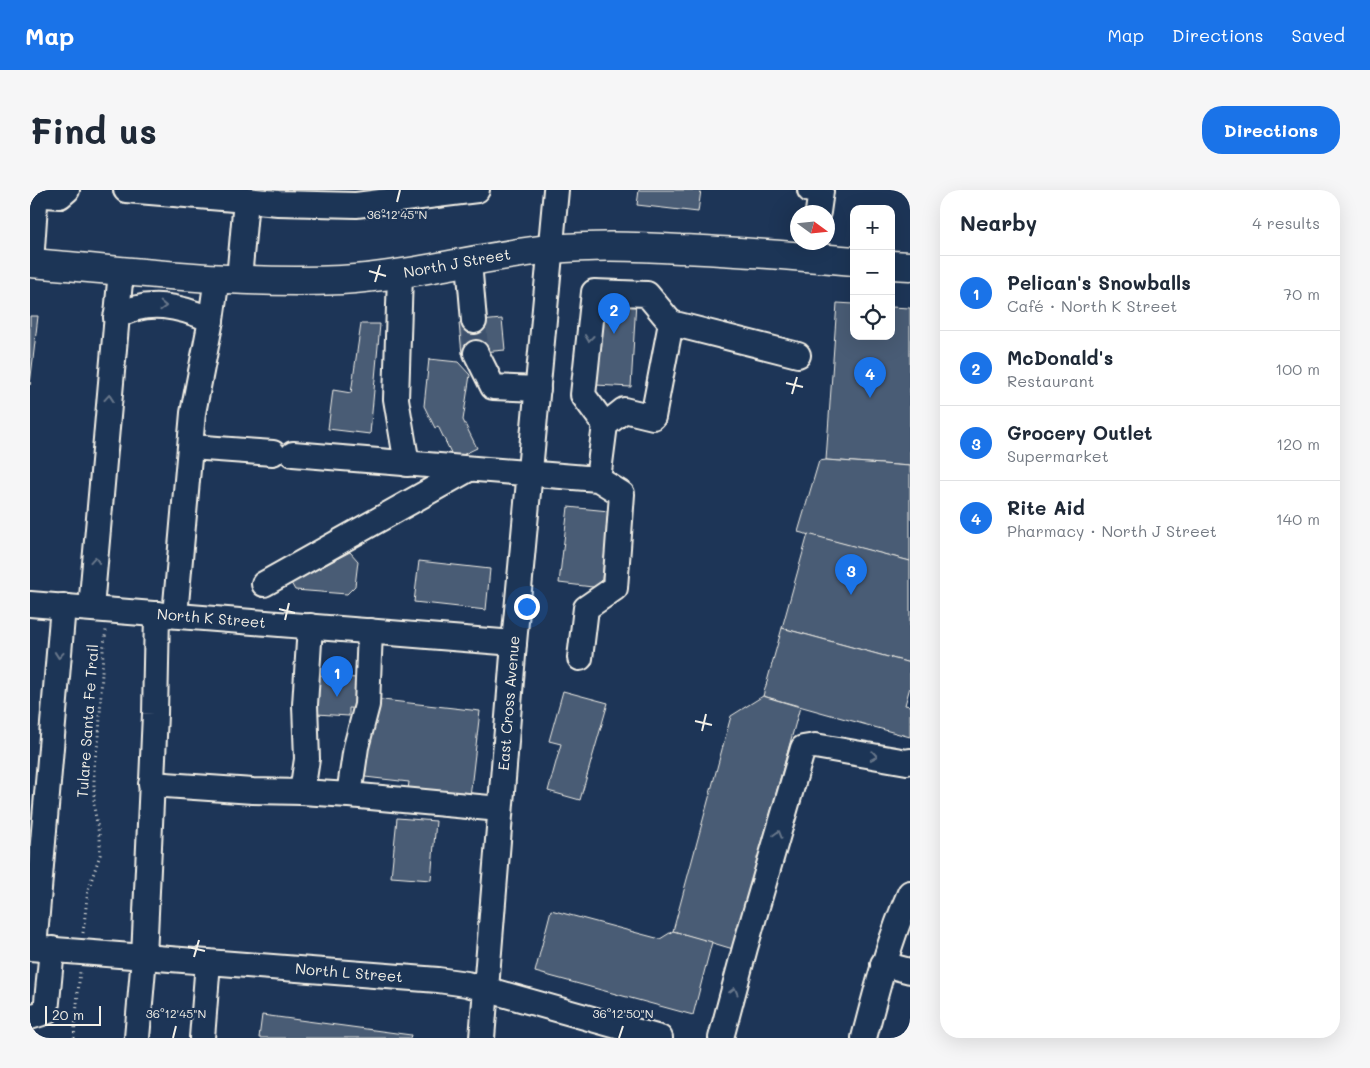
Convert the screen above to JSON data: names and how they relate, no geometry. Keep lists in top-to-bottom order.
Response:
{
  "streets": {
    "main road": ["North J Street"],
    "street": ["North K Street", "East Cross Avenue", "North L Street"],
    "path": ["Tulare Santa Fe Trail"]
  },
  "crossings": [
    ["North J Street", "East Cross Avenue"],
    ["North K Street", "East Cross Avenue"],
    ["North K Street", "Tulare Santa Fe Trail"],
    ["East Cross Avenue", "North L Street"],
    ["Tulare Santa Fe Trail", "North L Street"]
  ],
  "scale_bar": "20 m",
  "north": "right",
  "page": {
    "header": "Map",
    "nav": ["Map", "Directions", "Saved"],
    "buttons": "Directions",
    "title": "Find us",
    "heading": ["Nearby", "4 results"],
    "map_buttons": ["+", "−"],
    "list": [
      {
        "mark": "1",
        "name": "Pelican's Snowballs",
        "note": "Café · North K Street",
        "value": "70 m"
      },
      {
        "mark": "2",
        "name": "McDonald's",
        "note": "Restaurant",
        "value": "100 m"
      },
      {
        "mark": "3",
        "name": "Grocery Outlet",
        "note": "Supermarket",
        "value": "120 m"
      },
      {
        "mark": "4",
        "name": "Rite Aid",
        "note": "Pharmacy · North J Street",
        "value": "140 m"
      }
    ],
    "pins": [
      "2",
      "4",
      "3",
      "1"
    ],
    "scale": "20 m"
  },
  "coordinates": ["36°12'45\"N", "36°12'50\"N"]
}
